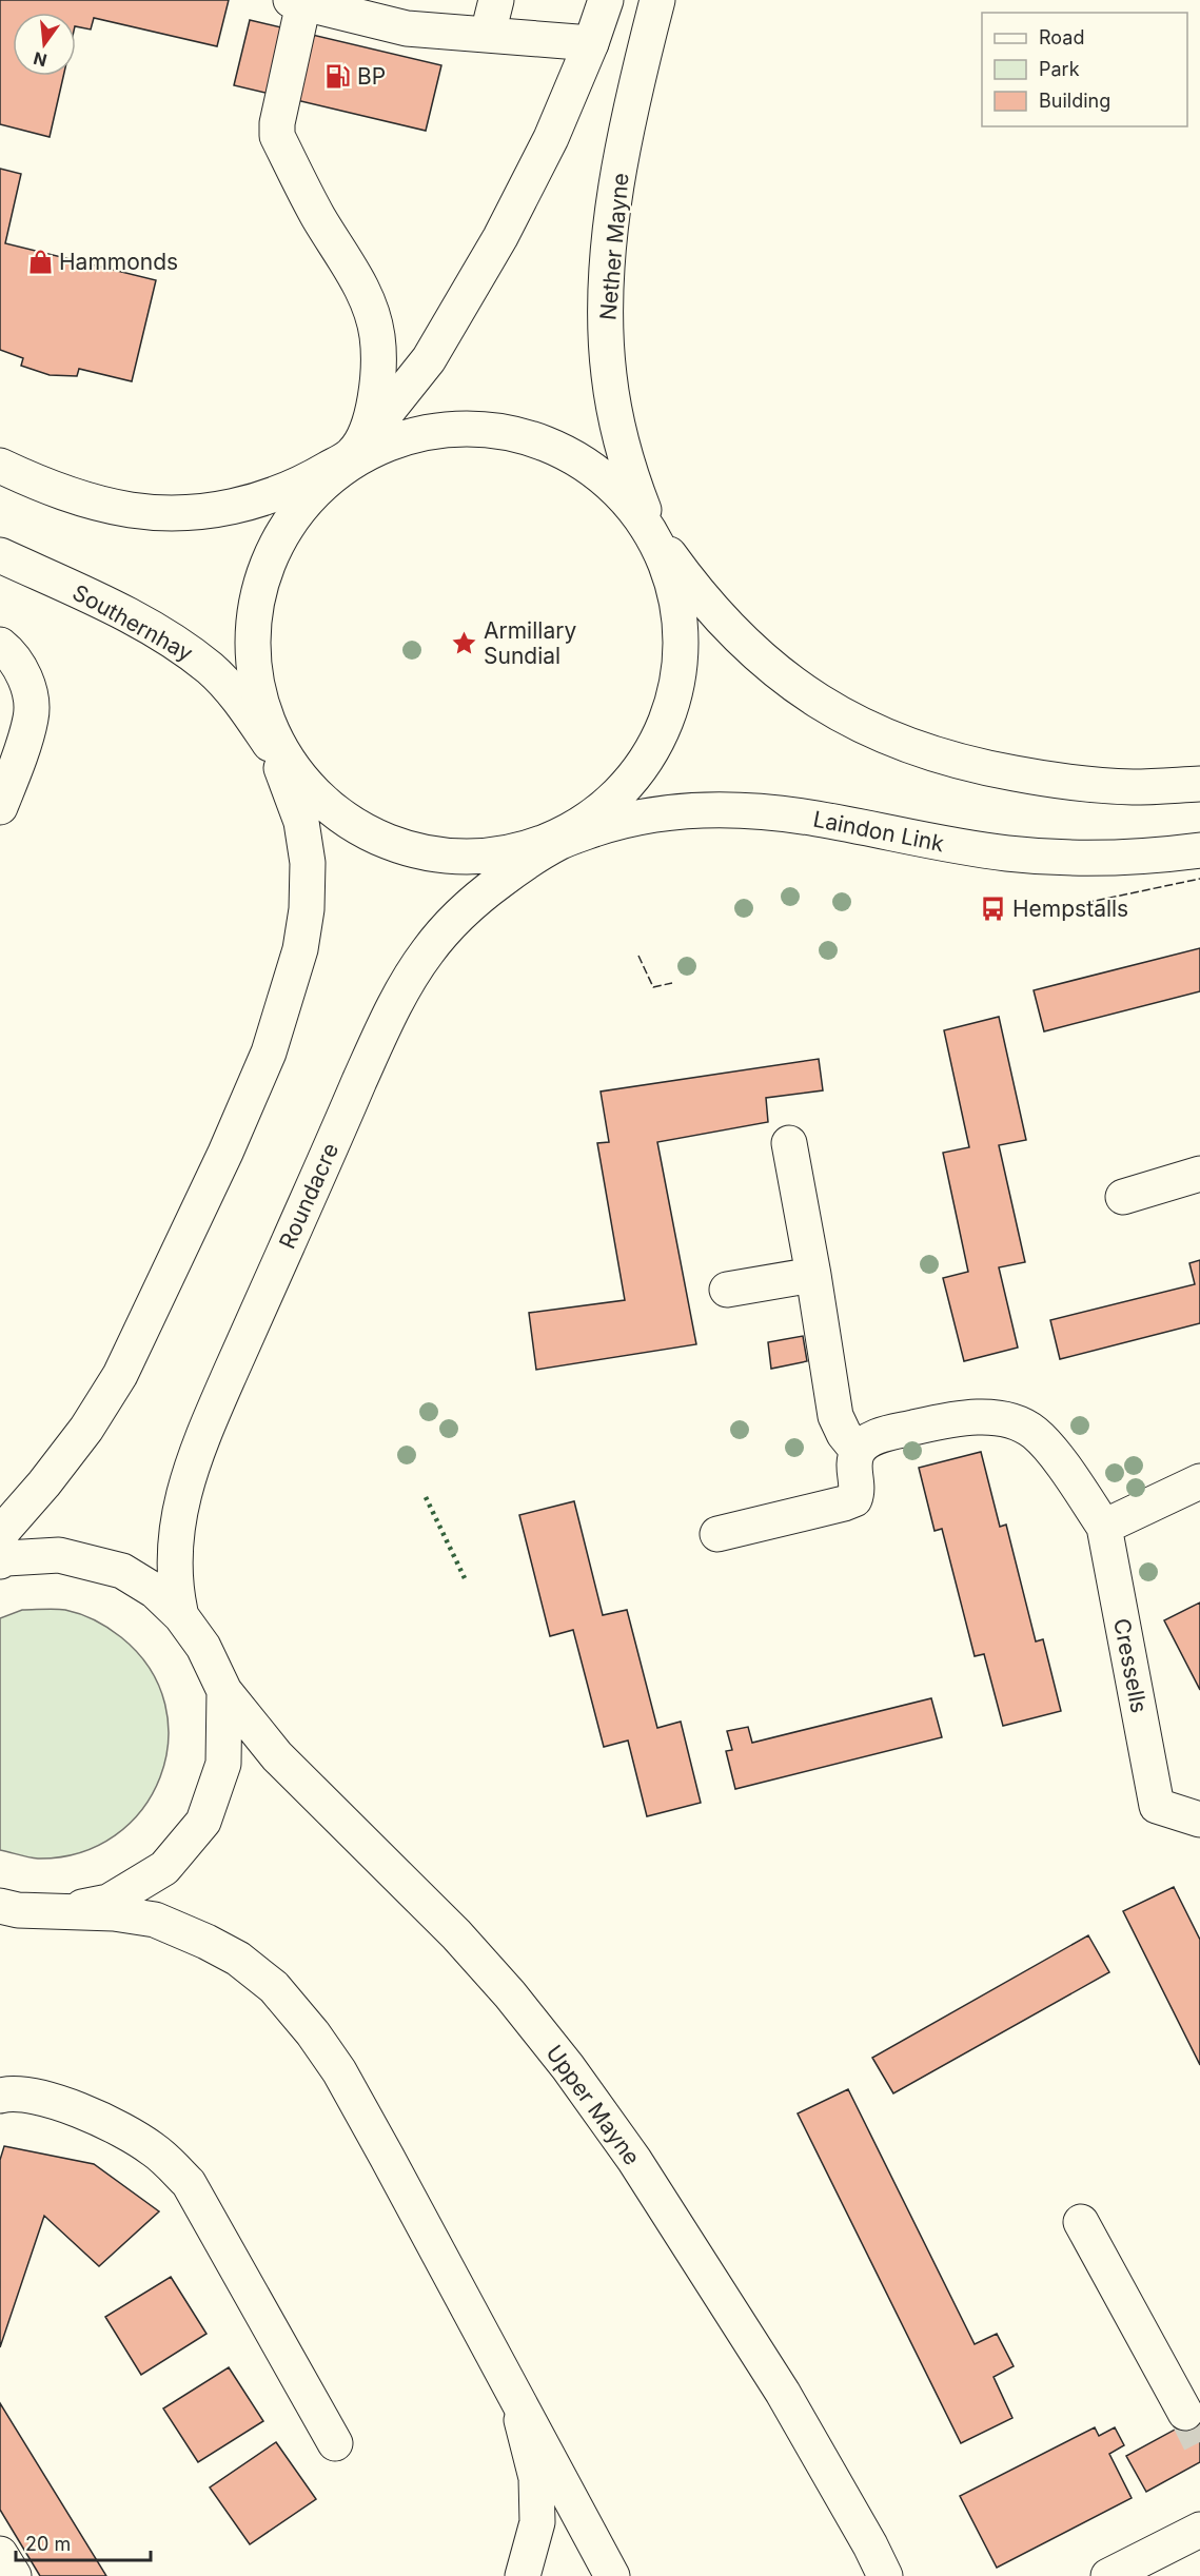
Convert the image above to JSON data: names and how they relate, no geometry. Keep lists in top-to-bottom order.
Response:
{
  "streets": {
    "main road": [
      "Nether Mayne",
      "Southernhay",
      "Laindon Link",
      "Roundacre",
      "Cressells",
      "Upper Mayne"
    ]
  },
  "crossings": [
    ["Laindon Link", "Roundacre"],
    ["Roundacre", "Upper Mayne"]
  ],
  "places": {
    "fuel station": ["BP"],
    "shop": ["Hammonds"],
    "place": ["Armillary Sundial"],
    "bus stop": ["Hempstalls"]
  },
  "legend": ["Road", "Park", "Building"],
  "scale_bar": "20 m",
  "north": "bottom"
}
